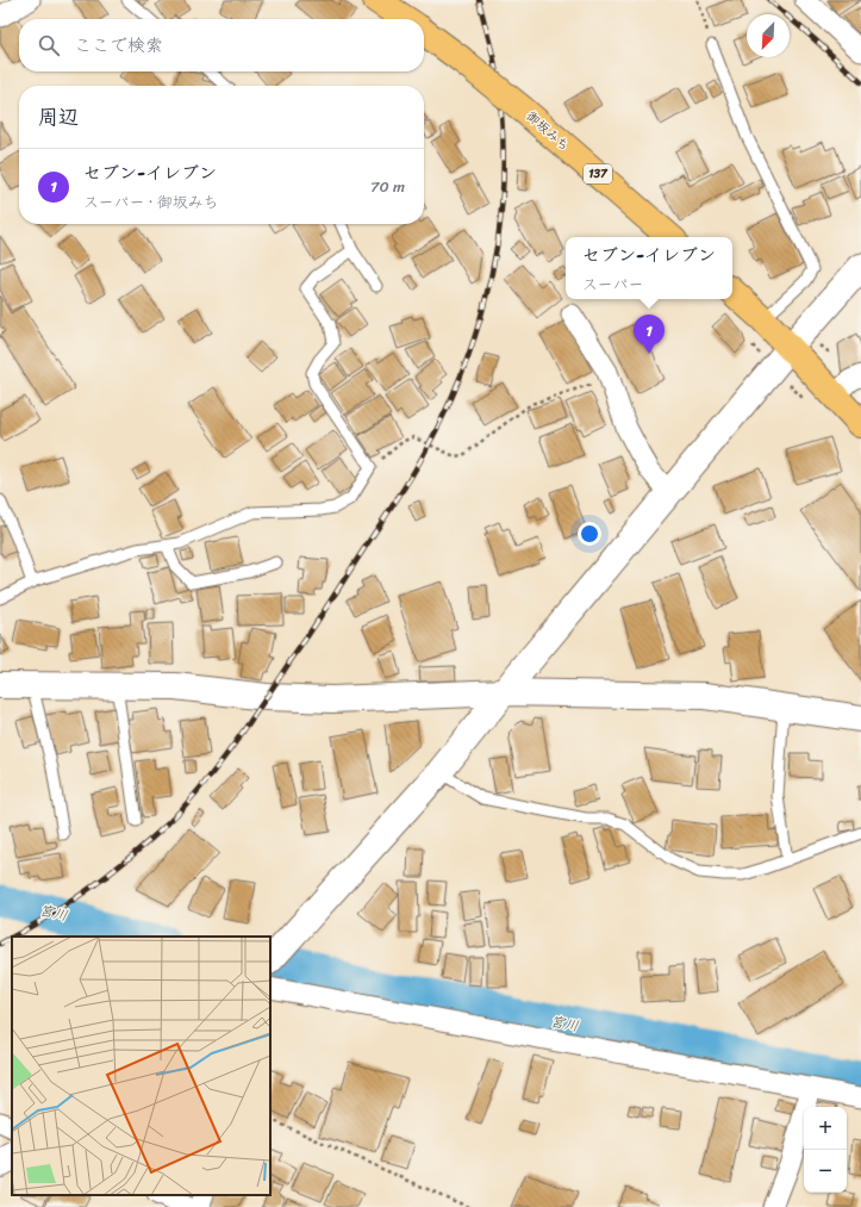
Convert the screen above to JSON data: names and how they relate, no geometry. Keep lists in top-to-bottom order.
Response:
{
  "streets": {
    "highway": ["御坂みち", "137"]
  },
  "water": ["宮川"],
  "north": "bottom left",
  "page": {
    "search": "ここで検索",
    "heading": "周辺",
    "list": [
      {
        "mark": "1",
        "name": "セブン-イレブン",
        "note": "スーパー · 御坂みち",
        "value": "70 m"
      }
    ],
    "popup": ["セブン-イレブン", "スーパー"],
    "pins": "1",
    "map_buttons": ["+", "−"]
  }
}
